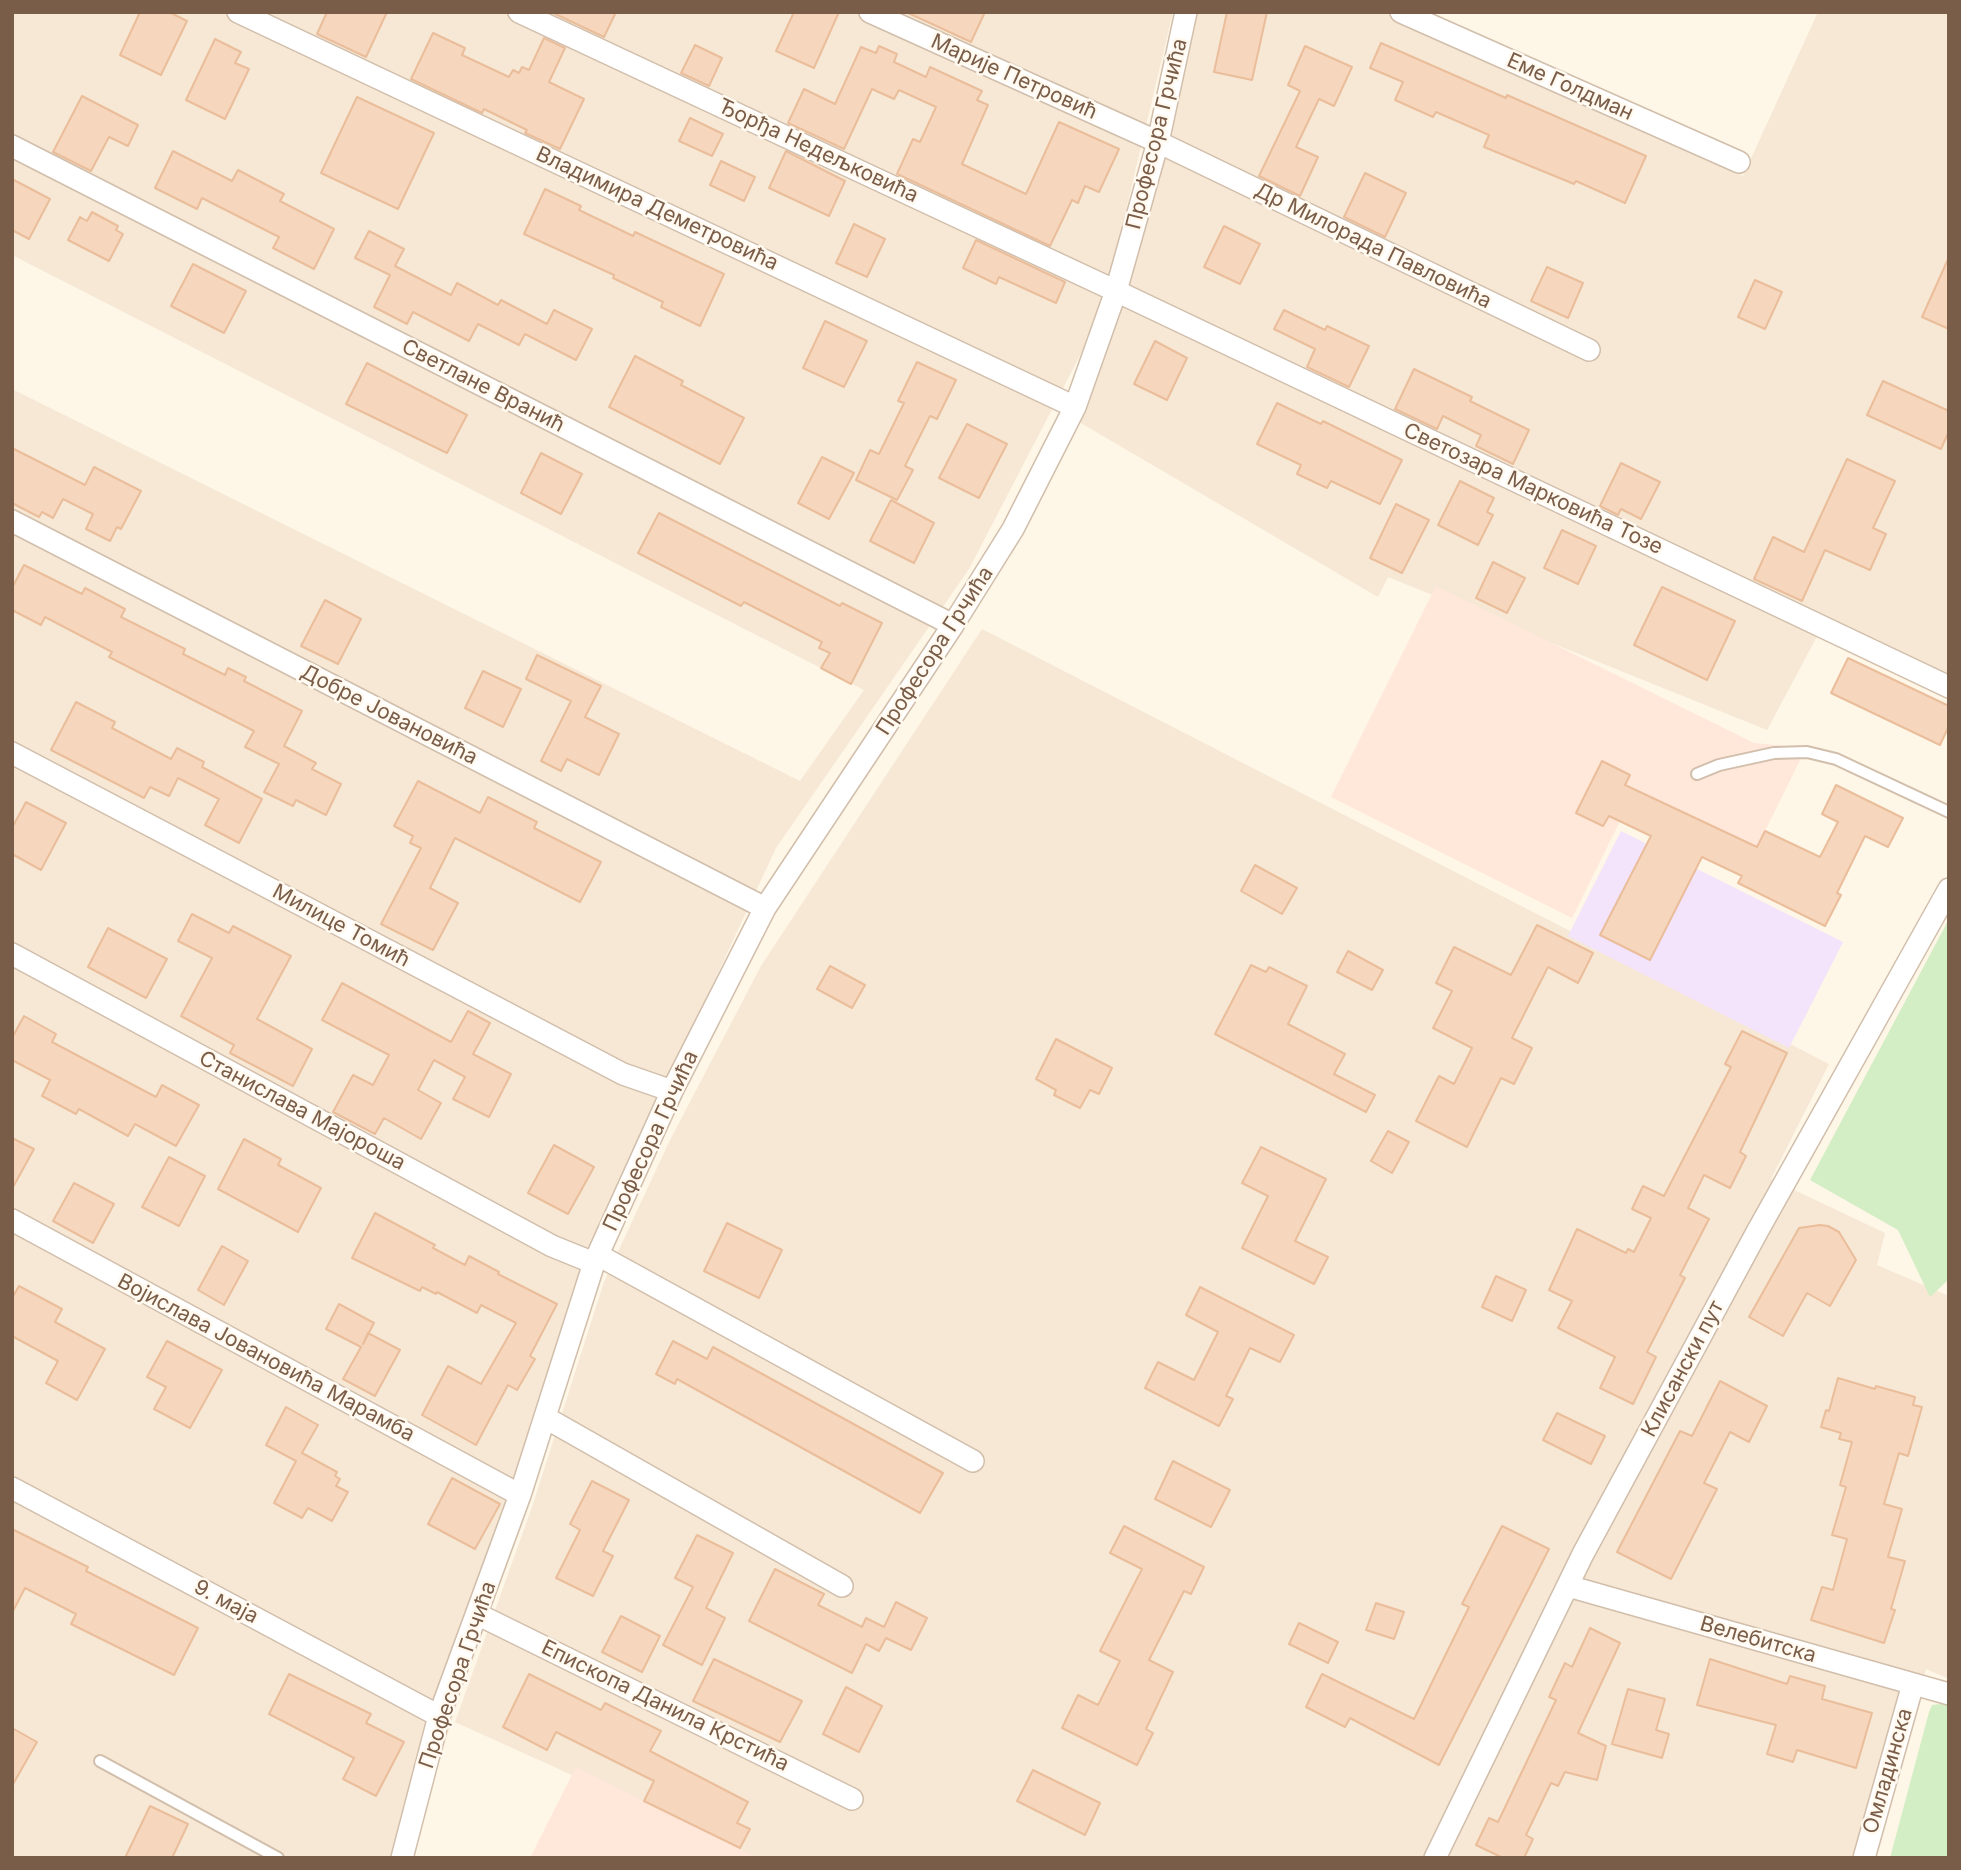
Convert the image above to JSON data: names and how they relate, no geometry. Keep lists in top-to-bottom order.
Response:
{
  "streets": {
    "street": [
      "Марије Петровић",
      "Еме Голдман",
      "Професора Грчића",
      "Ђорђа Недељковића",
      "Владимира Деметровића",
      "Др Милорада Павловића",
      "Светлане Вранић",
      "Светозара Марковића Тозе",
      "Добре Јовановића",
      "Милице Томић",
      "Станислава Мајороша",
      "Војислава Јовановића Марамба",
      "Клисански пут",
      "9. маја",
      "Велебитска",
      "Епископа Данила Крстића",
      "Омладинска"
    ]
  },
  "crossings": [
    ["Марије Петровић", "Професора Грчића"],
    ["Марије Петровић", "Др Милорада Павловића"],
    ["Професора Грчића", "Ђорђа Недељковића"],
    ["Професора Грчића", "Владимира Деметровића"],
    ["Професора Грчића", "Др Милорада Павловића"],
    ["Професора Грчића", "Светлане Вранић"],
    ["Професора Грчића", "Светозара Марковића Тозе"],
    ["Професора Грчића", "Добре Јовановића"],
    ["Професора Грчића", "Милице Томић"],
    ["Професора Грчића", "Станислава Мајороша"],
    ["Професора Грчића", "Војислава Јовановића Марамба"],
    ["Професора Грчића", "9. маја"],
    ["Професора Грчића", "Епископа Данила Крстића"],
    ["Ђорђа Недељковића", "Светозара Марковића Тозе"],
    ["Клисански пут", "Велебитска"],
    ["Велебитска", "Омладинска"]
  ]
}
